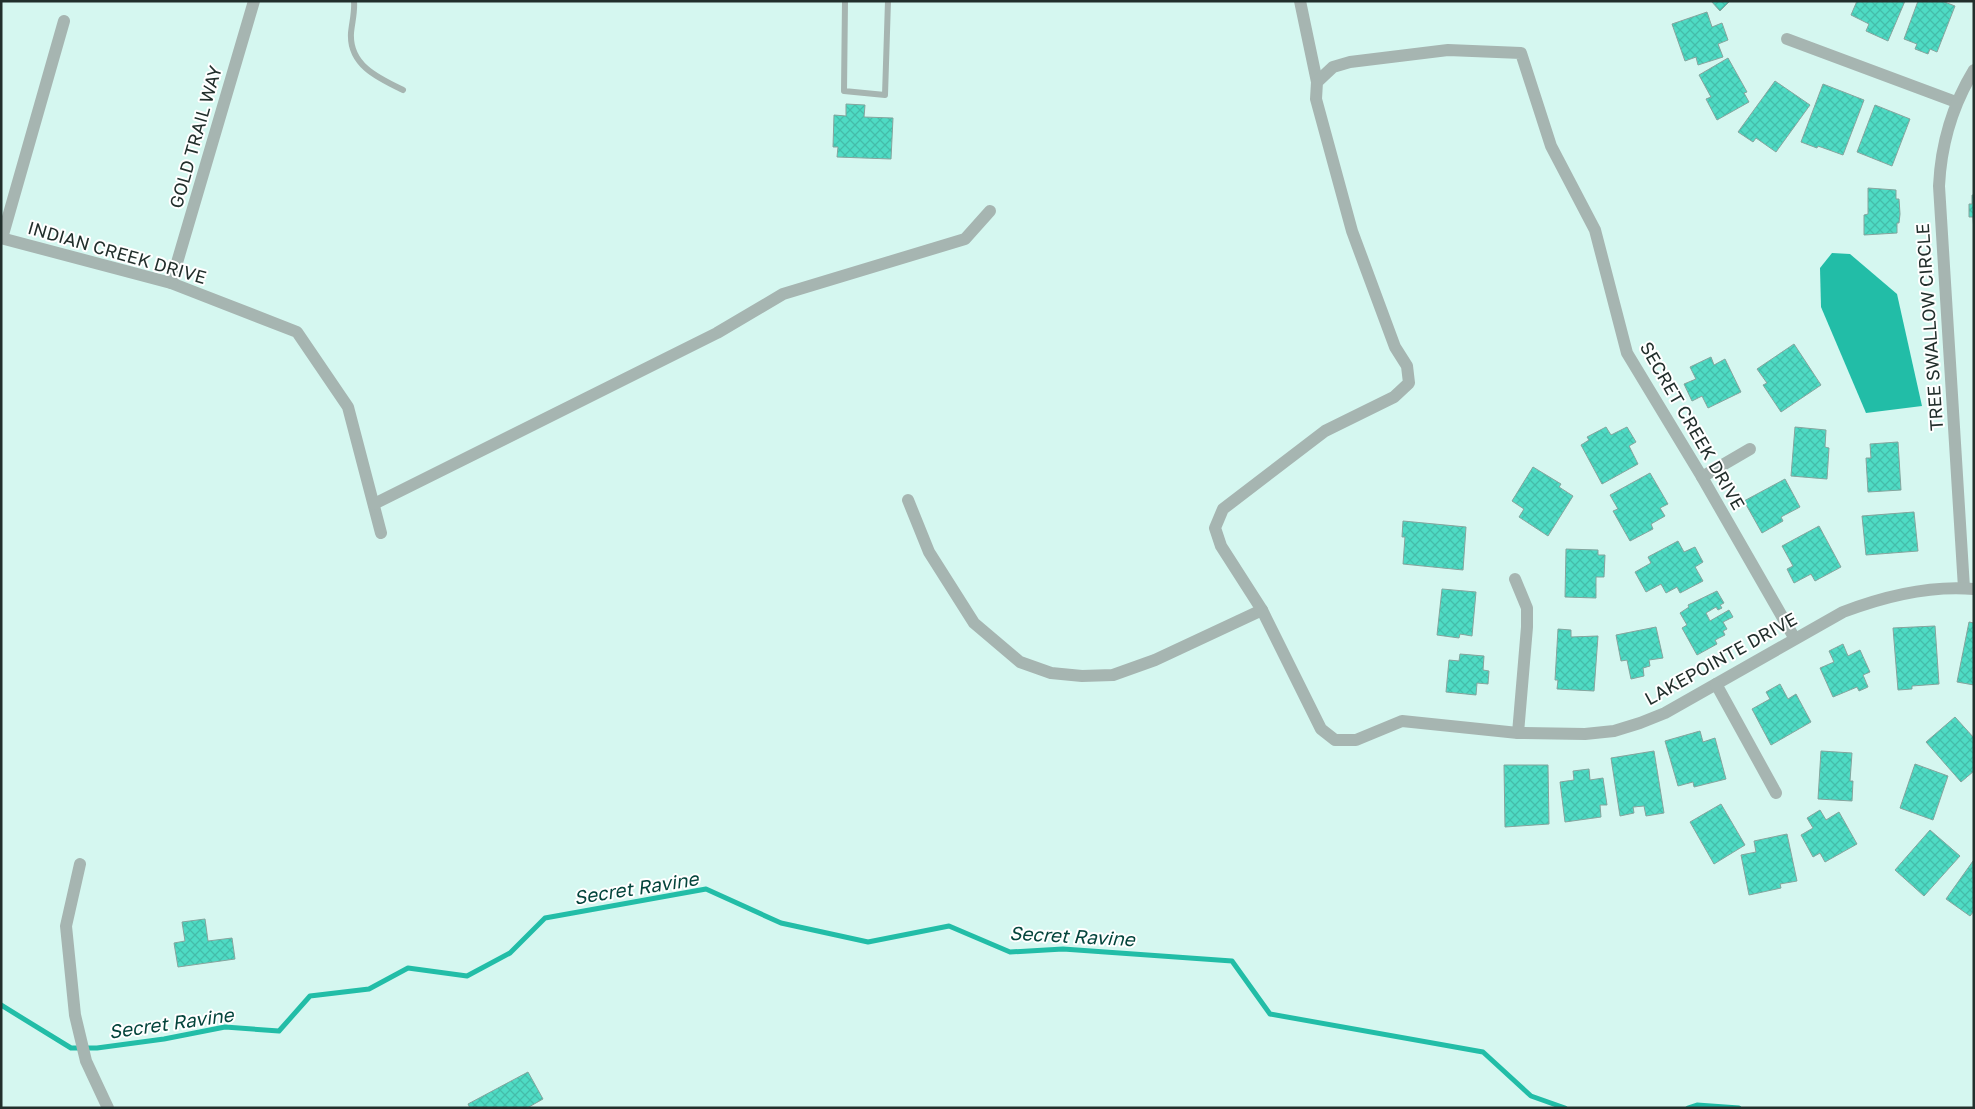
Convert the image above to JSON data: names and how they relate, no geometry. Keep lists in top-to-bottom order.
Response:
{
  "streets": {
    "street": [
      "GOLD TRAIL WAY",
      "INDIAN CREEK DRIVE",
      "TREE SWALLOW CIRCLE",
      "SECRET CREEK DRIVE",
      "LAKEPOINTE DRIVE"
    ]
  },
  "crossings": [
    ["GOLD TRAIL WAY", "INDIAN CREEK DRIVE"],
    ["TREE SWALLOW CIRCLE", "LAKEPOINTE DRIVE"],
    ["SECRET CREEK DRIVE", "LAKEPOINTE DRIVE"]
  ],
  "water": ["Secret Ravine"]
}
